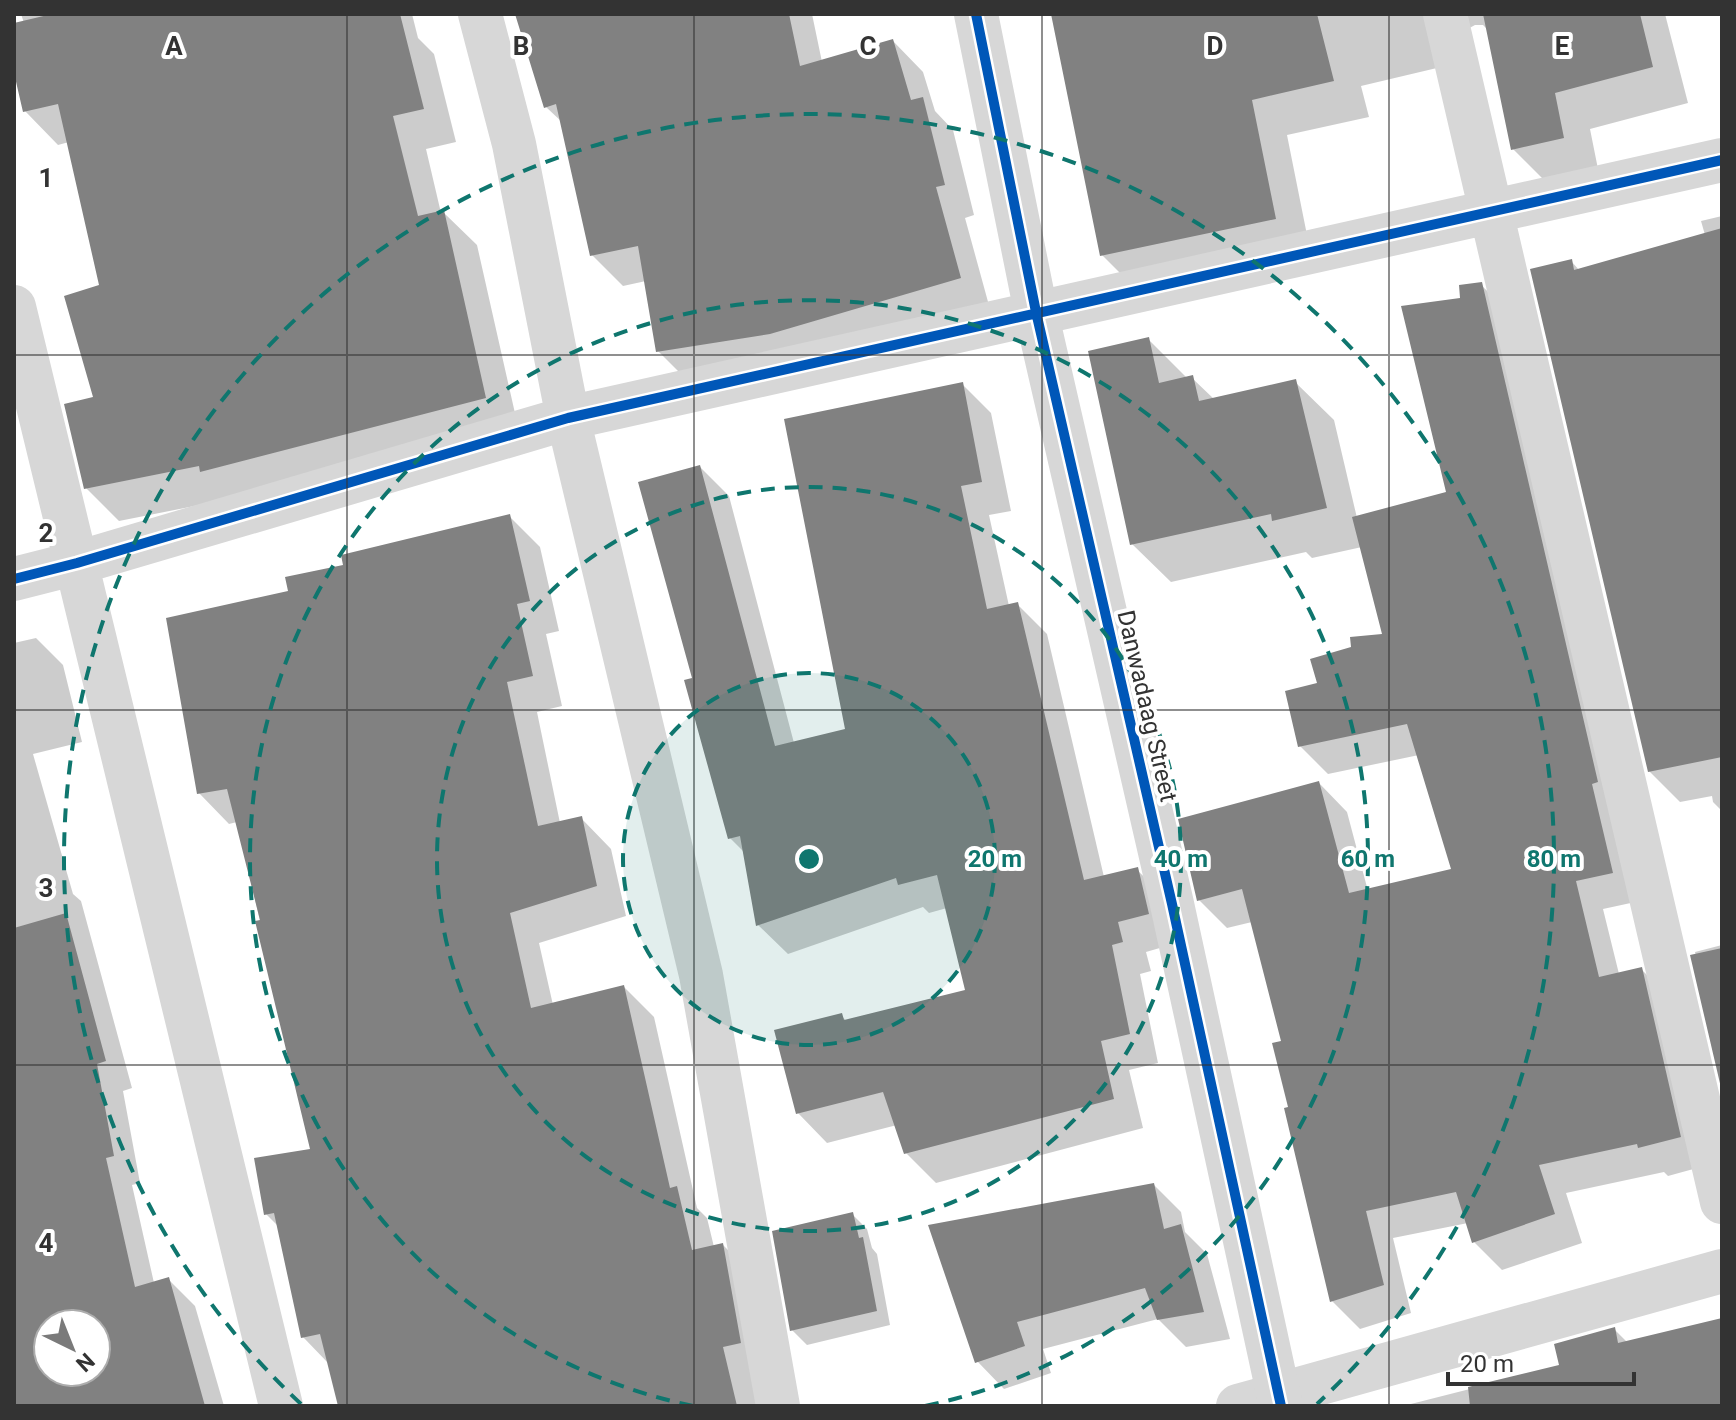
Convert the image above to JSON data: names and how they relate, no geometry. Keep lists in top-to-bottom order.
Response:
{
  "streets": {
    "street": ["Danwadaag Street"]
  },
  "scale_bar": "20 m",
  "north": "bottom right",
  "grid": {
    "columns": [
      "A",
      "B",
      "C",
      "D",
      "E"
    ],
    "rows": [
      "1",
      "2",
      "3",
      "4"
    ]
  },
  "rings": [
    "20 m",
    "40 m",
    "60 m",
    "80 m"
  ]
}
